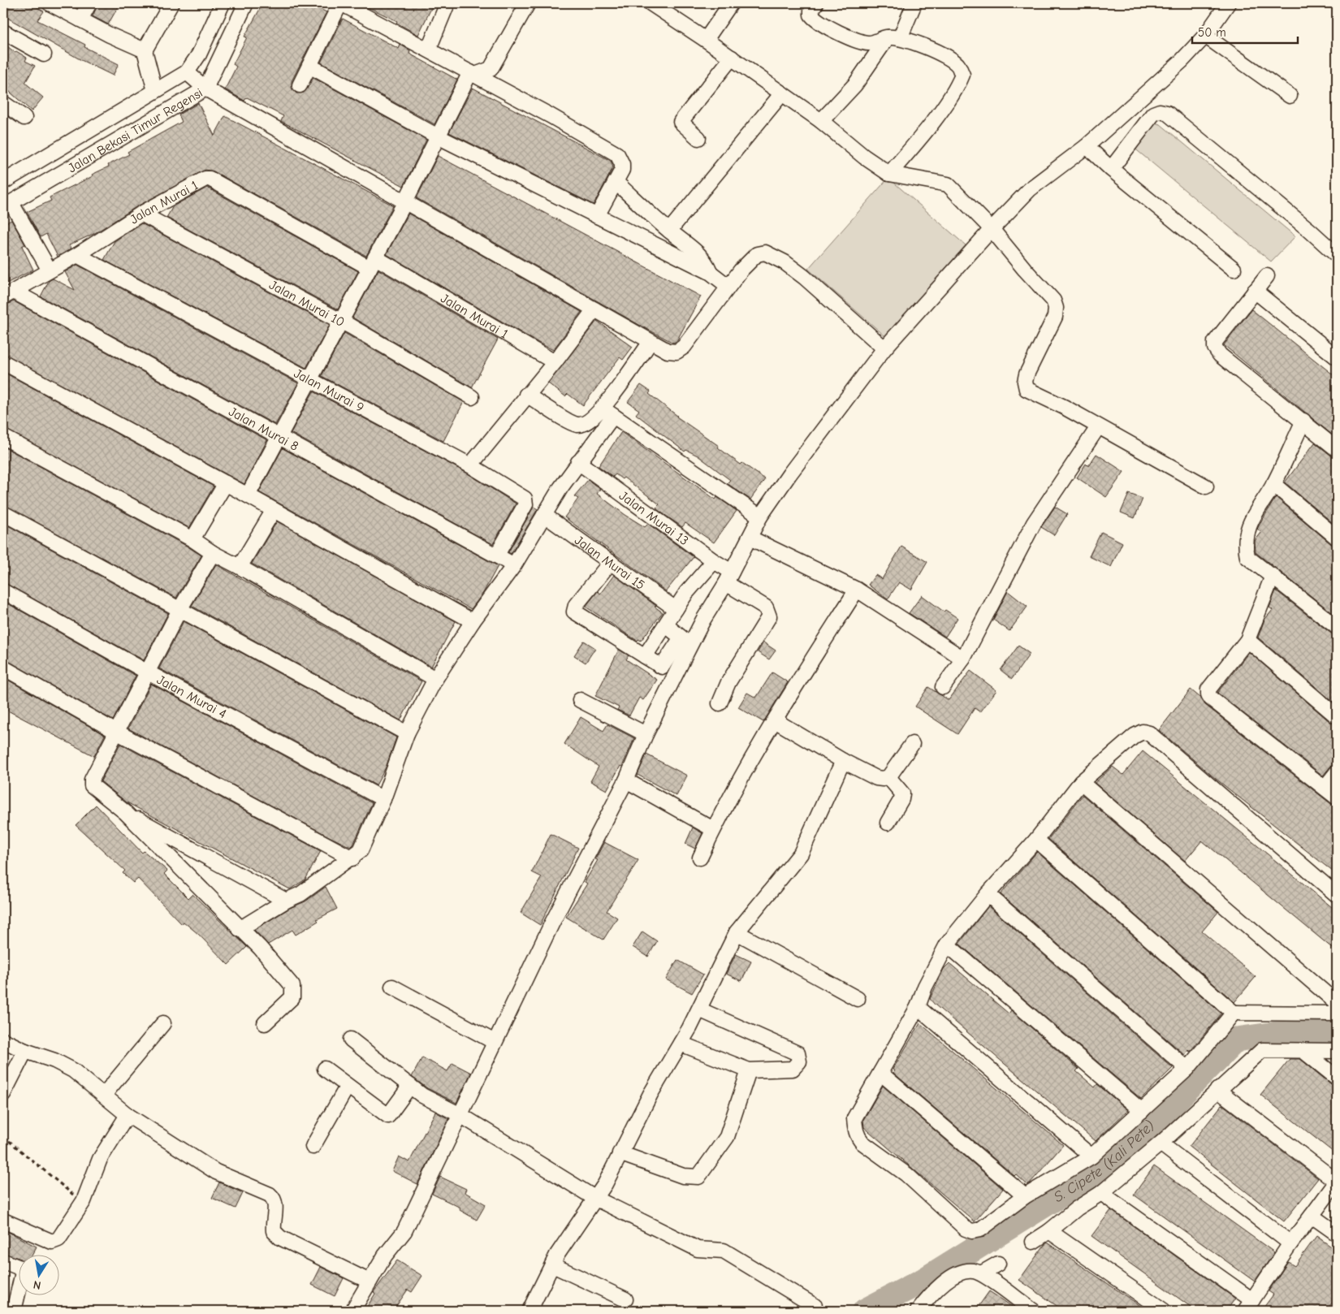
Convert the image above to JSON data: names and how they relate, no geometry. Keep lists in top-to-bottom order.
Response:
{
  "streets": {
    "street": [
      "Jalan Bekasi Timur Regensi",
      "Jalan Murai 1",
      "Jalan Murai 10",
      "Jalan Murai 9",
      "Jalan Murai 8",
      "Jalan Murai 13",
      "Jalan Murai 15",
      "Jalan Murai 4"
    ]
  },
  "crossings": [
    ["Jalan Murai 1", "Jalan Murai 10"],
    ["Jalan Murai 1", "Jalan Murai 9"],
    ["Jalan Murai 1", "Jalan Murai 8"],
    ["Jalan Murai 9", "Jalan Murai 8"]
  ],
  "water": ["S. Cipete (Kali Pete)"],
  "scale_bar": "50 m",
  "north": "bottom"
}
